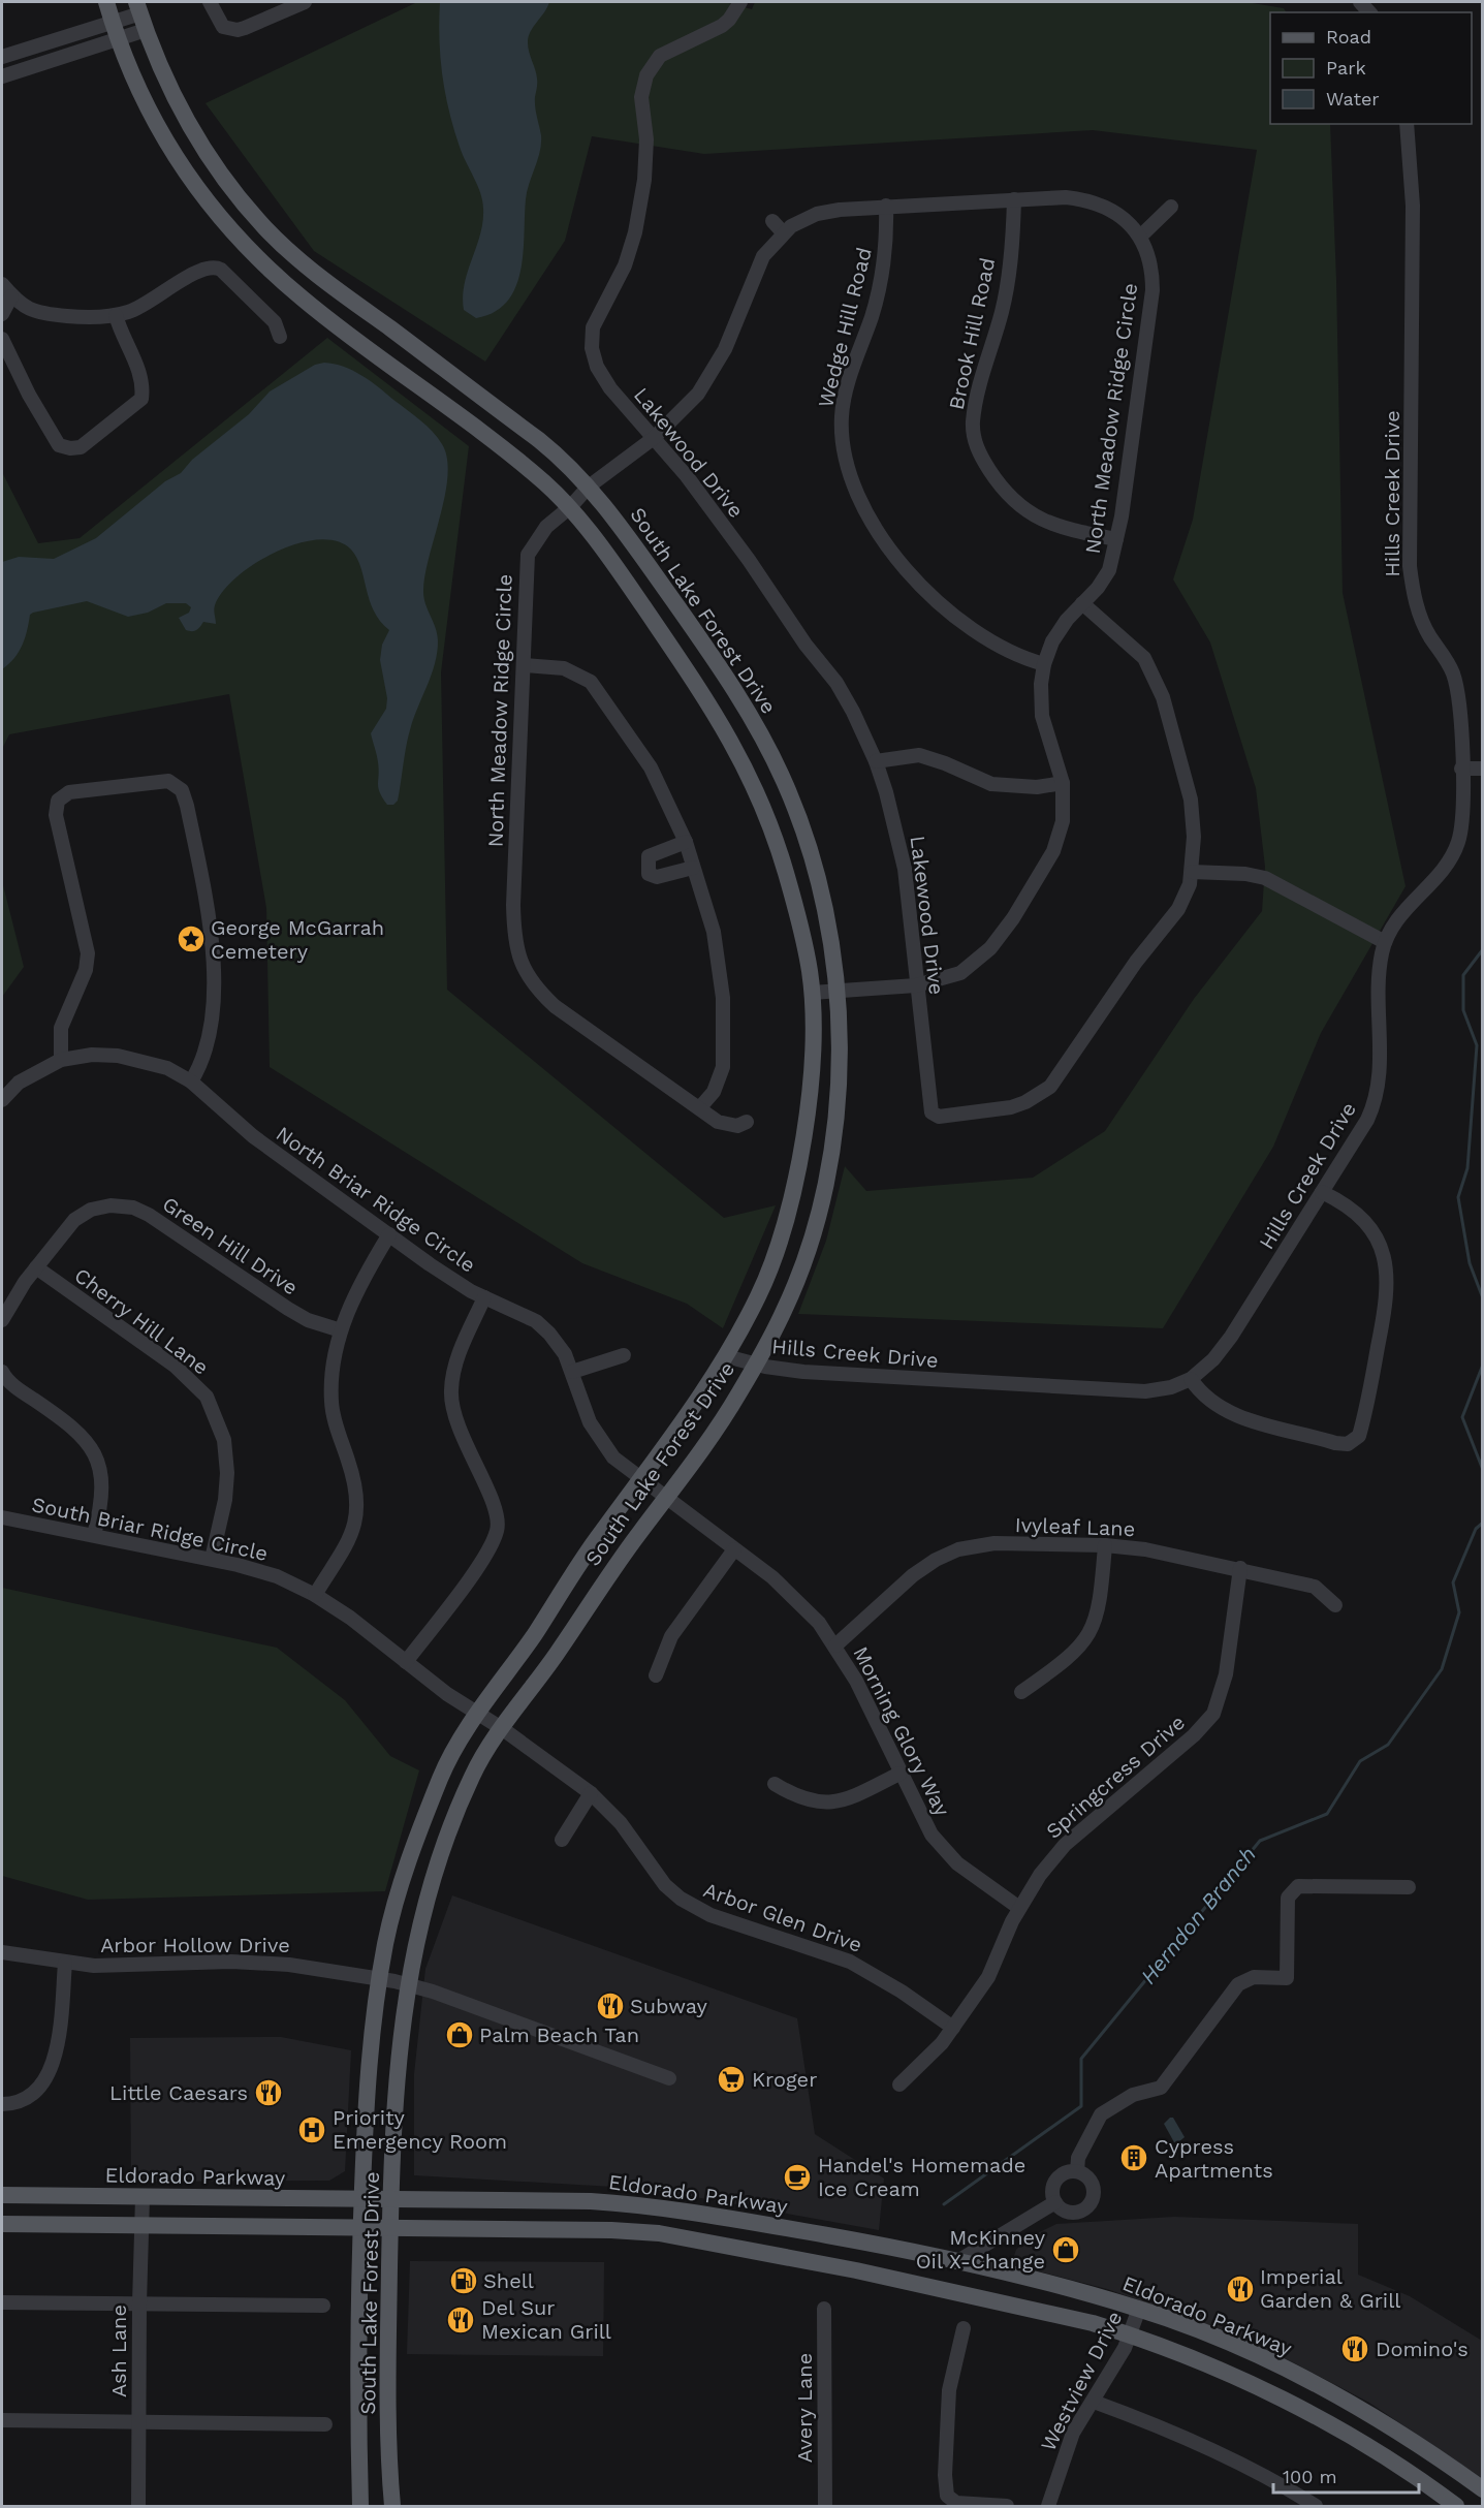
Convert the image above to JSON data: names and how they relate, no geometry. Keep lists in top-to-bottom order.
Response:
{
  "streets": {
    "main road": ["South Lake Forest Drive", "Eldorado Parkway"],
    "street": [
      "Wedge Hill Road",
      "Brook Hill Road",
      "North Meadow Ridge Circle",
      "Lakewood Drive",
      "Hills Creek Drive",
      "North Briar Ridge Circle",
      "Green Hill Drive",
      "Cherry Hill Lane",
      "Ivyleaf Lane",
      "South Briar Ridge Circle",
      "Morning Glory Way",
      "Springcress Drive",
      "Arbor Glen Drive",
      "Arbor Hollow Drive",
      "Ash Lane",
      "Westview Drive",
      "Avery Lane"
    ]
  },
  "crossings": [
    ["Wedge Hill Road", "North Meadow Ridge Circle"],
    ["Brook Hill Road", "North Meadow Ridge Circle"],
    ["North Meadow Ridge Circle", "Lakewood Drive"],
    ["North Meadow Ridge Circle", "South Lake Forest Drive"],
    ["Hills Creek Drive", "South Lake Forest Drive"],
    ["South Lake Forest Drive", "North Briar Ridge Circle"],
    ["South Lake Forest Drive", "South Briar Ridge Circle"],
    ["South Lake Forest Drive", "Morning Glory Way"],
    ["South Lake Forest Drive", "Arbor Glen Drive"],
    ["South Lake Forest Drive", "Arbor Hollow Drive"],
    ["South Lake Forest Drive", "Eldorado Parkway"],
    ["North Briar Ridge Circle", "Morning Glory Way"],
    ["Green Hill Drive", "Cherry Hill Lane"],
    ["Cherry Hill Lane", "South Briar Ridge Circle"],
    ["Ivyleaf Lane", "Morning Glory Way"],
    ["Ivyleaf Lane", "Springcress Drive"],
    ["South Briar Ridge Circle", "Arbor Glen Drive"],
    ["Morning Glory Way", "Springcress Drive"],
    ["Springcress Drive", "Arbor Glen Drive"],
    ["Eldorado Parkway", "Ash Lane"],
    ["Eldorado Parkway", "Westview Drive"]
  ],
  "water": ["Herndon Branch"],
  "places": {
    "place": ["George McGarrah Cemetery"],
    "restaurant": [
      "Subway",
      "Little Caesars",
      "Imperial Garden & Grill",
      "Del Sur Mexican Grill",
      "Domino's"
    ],
    "shop": ["Palm Beach Tan", "McKinney Oil X-Change"],
    "supermarket": ["Kroger"],
    "hospital": ["Priority Emergency Room"],
    "building": ["Cypress Apartments"],
    "cafe": ["Handel's Homemade Ice Cream"],
    "fuel station": ["Shell"]
  },
  "legend": ["Road", "Park", "Water"],
  "scale_bar": "100 m"
}
